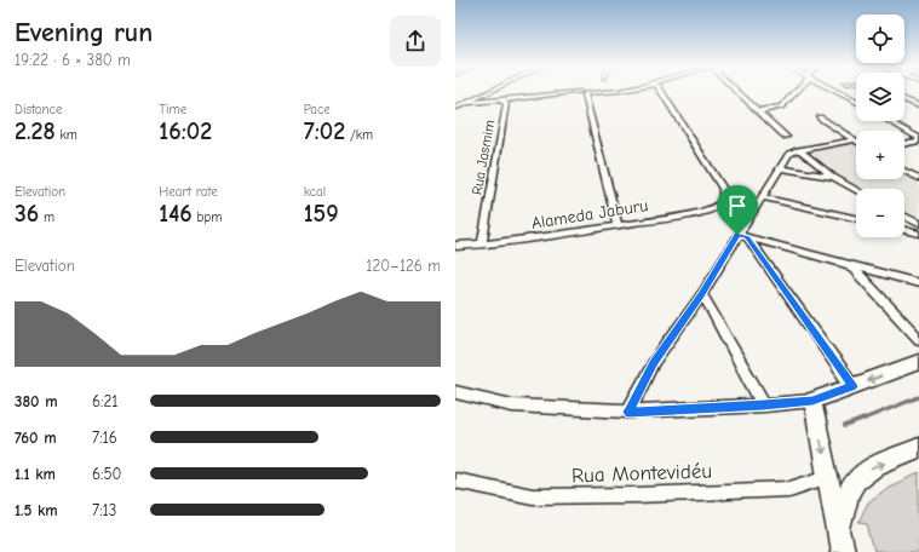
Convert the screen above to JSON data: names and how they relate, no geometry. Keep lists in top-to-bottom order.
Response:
{
  "streets": {
    "street": ["Rua Jasmim", "Alameda Jaburu", "Rua Montevidéu"]
  },
  "crossings": [
    ["Rua Jasmim", "Alameda Jaburu"]
  ],
  "page": {
    "heading": ["Evening run", "19:22 · 6 × 380 m"],
    "map_buttons": ["+", "−"],
    "stats": [
      ["Distance", "2.28 km"],
      ["Time", "16:02"],
      ["Pace", "7:02 /km"],
      ["Elevation", "36 m"],
      ["Heart rate", "146 bpm"],
      ["kcal", "159"]
    ],
    "chart": ["Elevation", "120–126 m"],
    "list": [
      {
        "name": "380 m",
        "note": "6:21"
      },
      {
        "name": "760 m",
        "note": "7:16"
      },
      {
        "name": "1.1 km",
        "note": "6:50"
      },
      {
        "name": "1.5 km",
        "note": "7:13"
      }
    ]
  }
}
